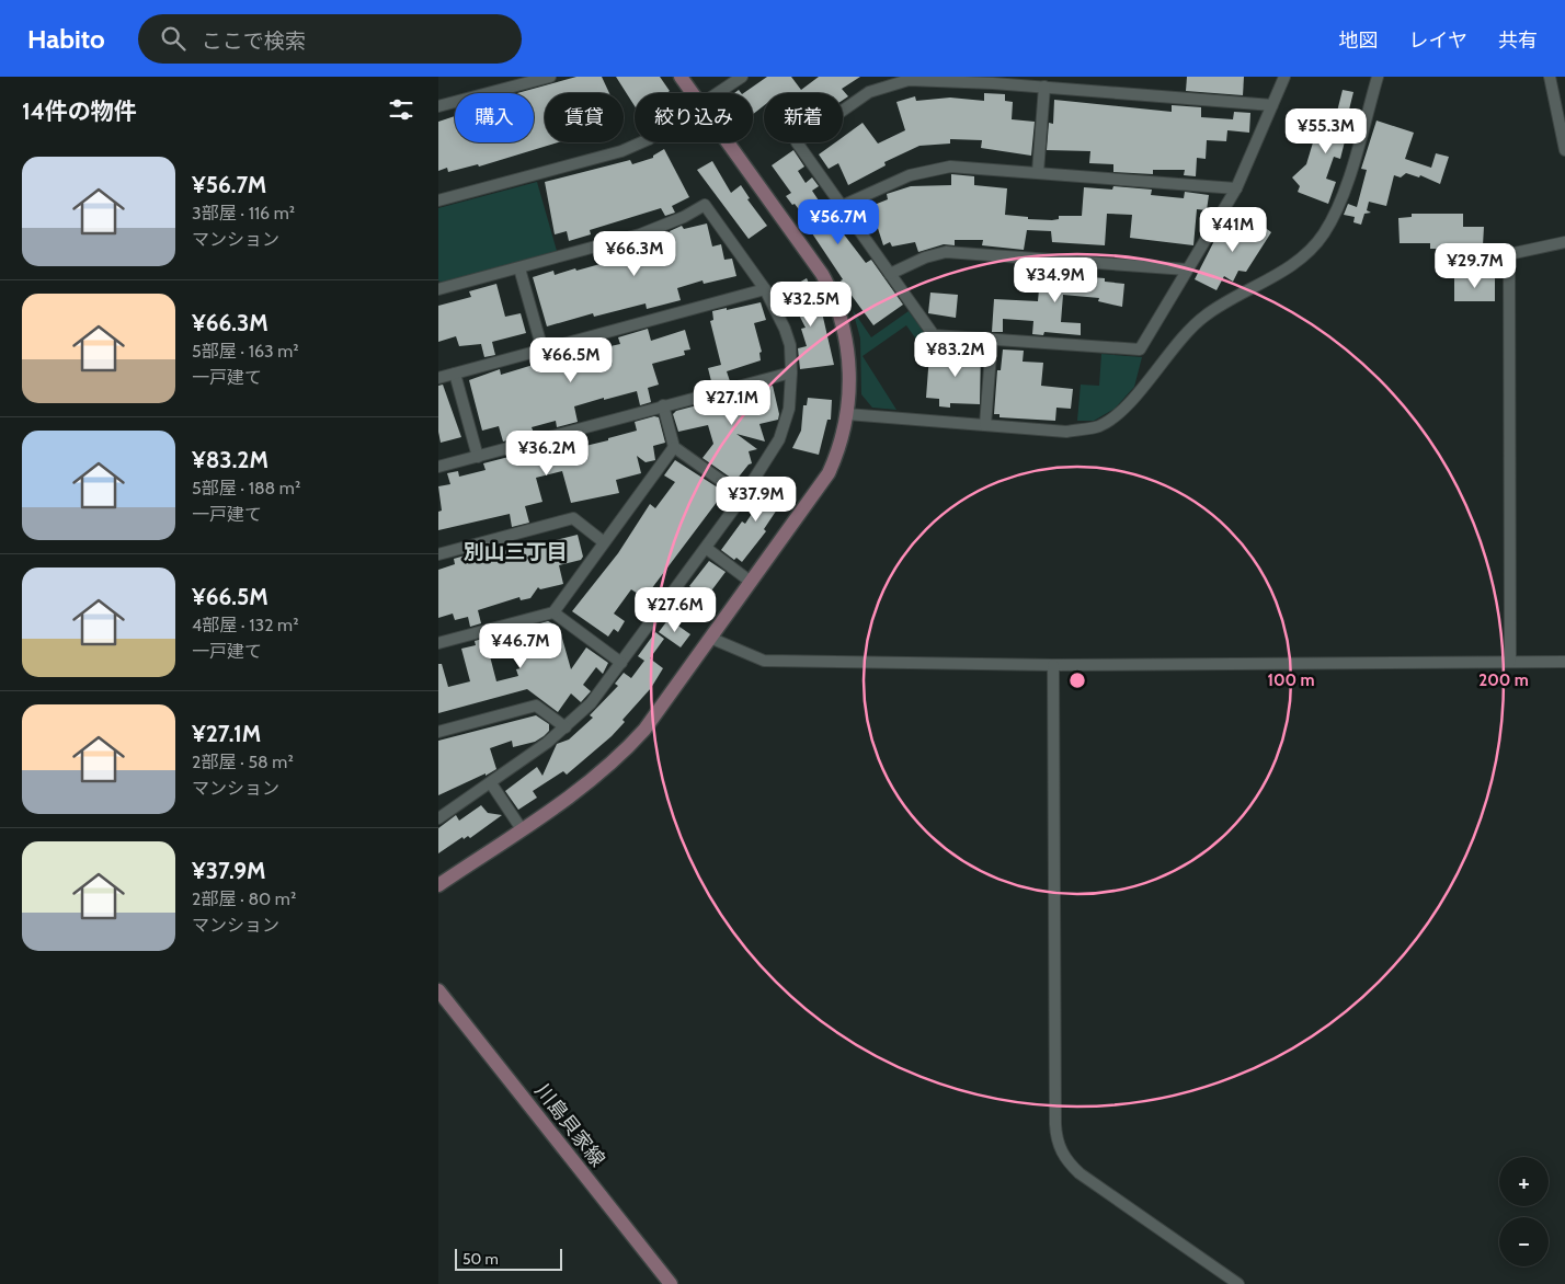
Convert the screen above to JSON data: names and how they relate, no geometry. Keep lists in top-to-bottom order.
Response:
{
  "streets": {
    "street": ["川島貝家線"]
  },
  "districts": ["別山三丁目"],
  "scale_bar": "50 m",
  "page": {
    "header": "Habito",
    "search": "ここで検索",
    "nav": ["地図", "レイヤ", "共有"],
    "heading": "14件の物件",
    "chip": [
      "購入",
      "賃貸",
      "絞り込み",
      "新着"
    ],
    "price": [
      "¥55.3M",
      "¥56.7M",
      "¥41M",
      "¥66.3M",
      "¥29.7M",
      "¥34.9M",
      "¥32.5M",
      "¥83.2M",
      "¥66.5M",
      "¥27.1M",
      "¥36.2M",
      "¥37.9M",
      "¥27.6M",
      "¥46.7M"
    ],
    "list": [
      {
        "name": "¥56.7M",
        "note": "3部屋 · 116 m² · マンション"
      },
      {
        "name": "¥66.3M",
        "note": "5部屋 · 163 m² · 一戸建て"
      },
      {
        "name": "¥83.2M",
        "note": "5部屋 · 188 m² · 一戸建て"
      },
      {
        "name": "¥66.5M",
        "note": "4部屋 · 132 m² · 一戸建て"
      },
      {
        "name": "¥27.1M",
        "note": "2部屋 · 58 m² · マンション"
      },
      {
        "name": "¥37.9M",
        "note": "2部屋 · 80 m² · マンション"
      }
    ],
    "map_buttons": ["+", "−"],
    "scale": "50 m"
  },
  "rings": ["100 m", "200 m"]
}
